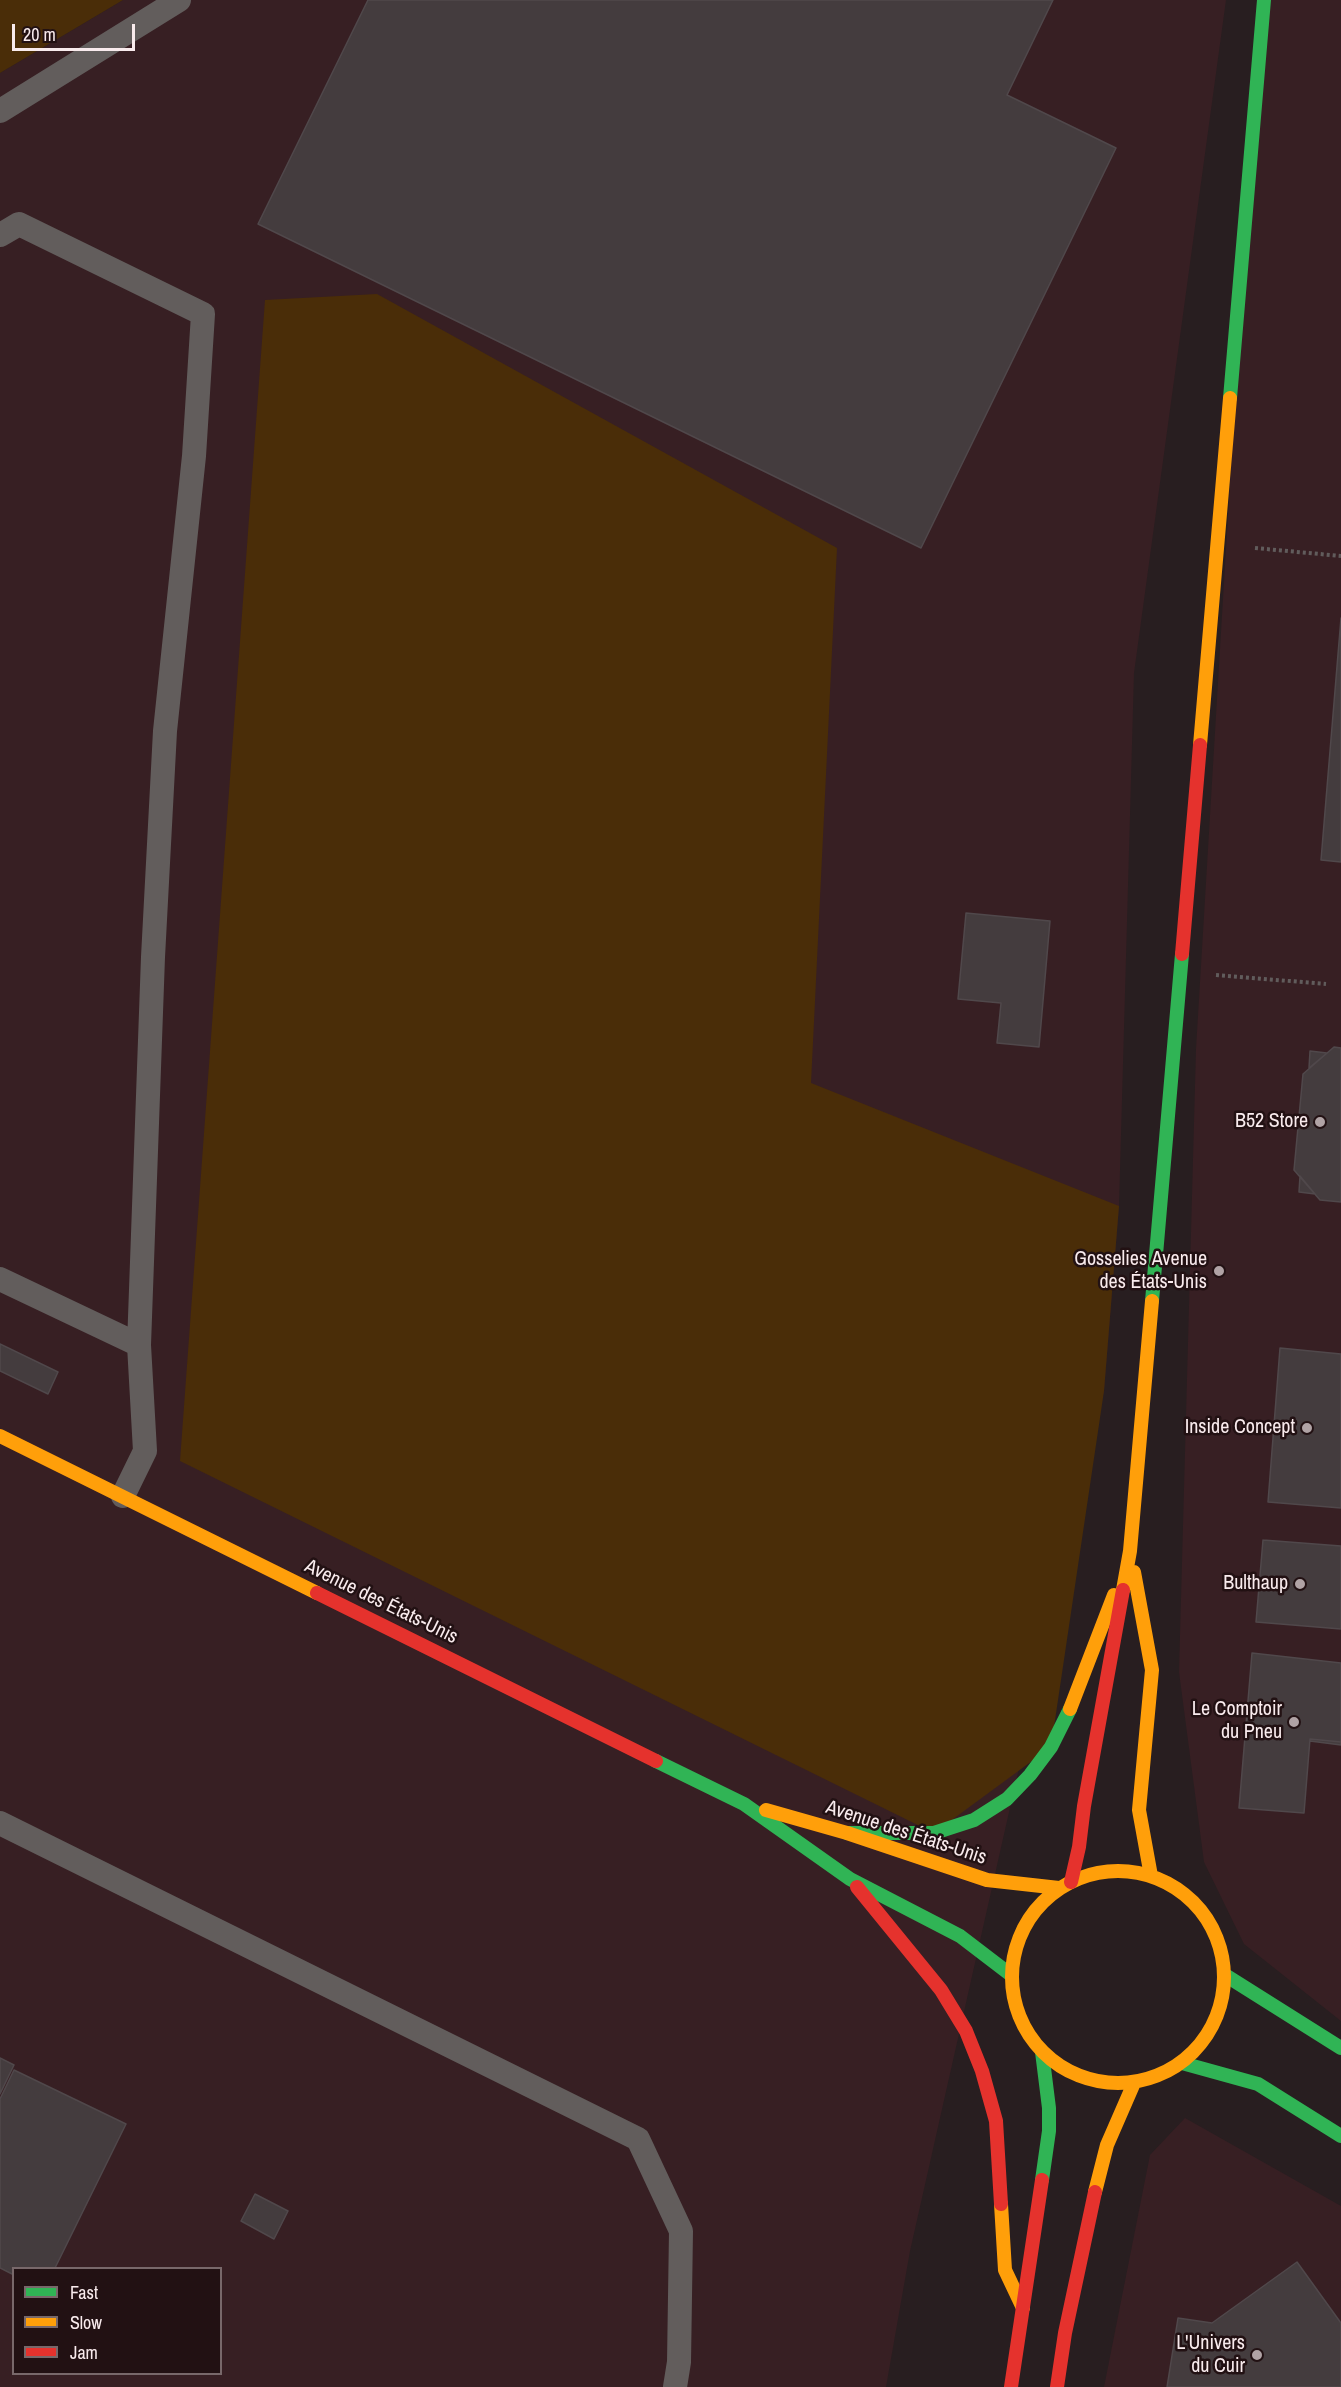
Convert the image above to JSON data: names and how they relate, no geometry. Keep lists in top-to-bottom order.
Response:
{
  "streets": {
    "main road": ["Avenue des États-Unis"]
  },
  "places": [
    "B52 Store",
    "Gosselies Avenue des États-Unis",
    "Inside Concept",
    "Bulthaup",
    "Le Comptoir du Pneu",
    "L'Univers du Cuir"
  ],
  "legend": ["Fast", "Slow", "Jam"],
  "scale_bar": "20 m"
}
